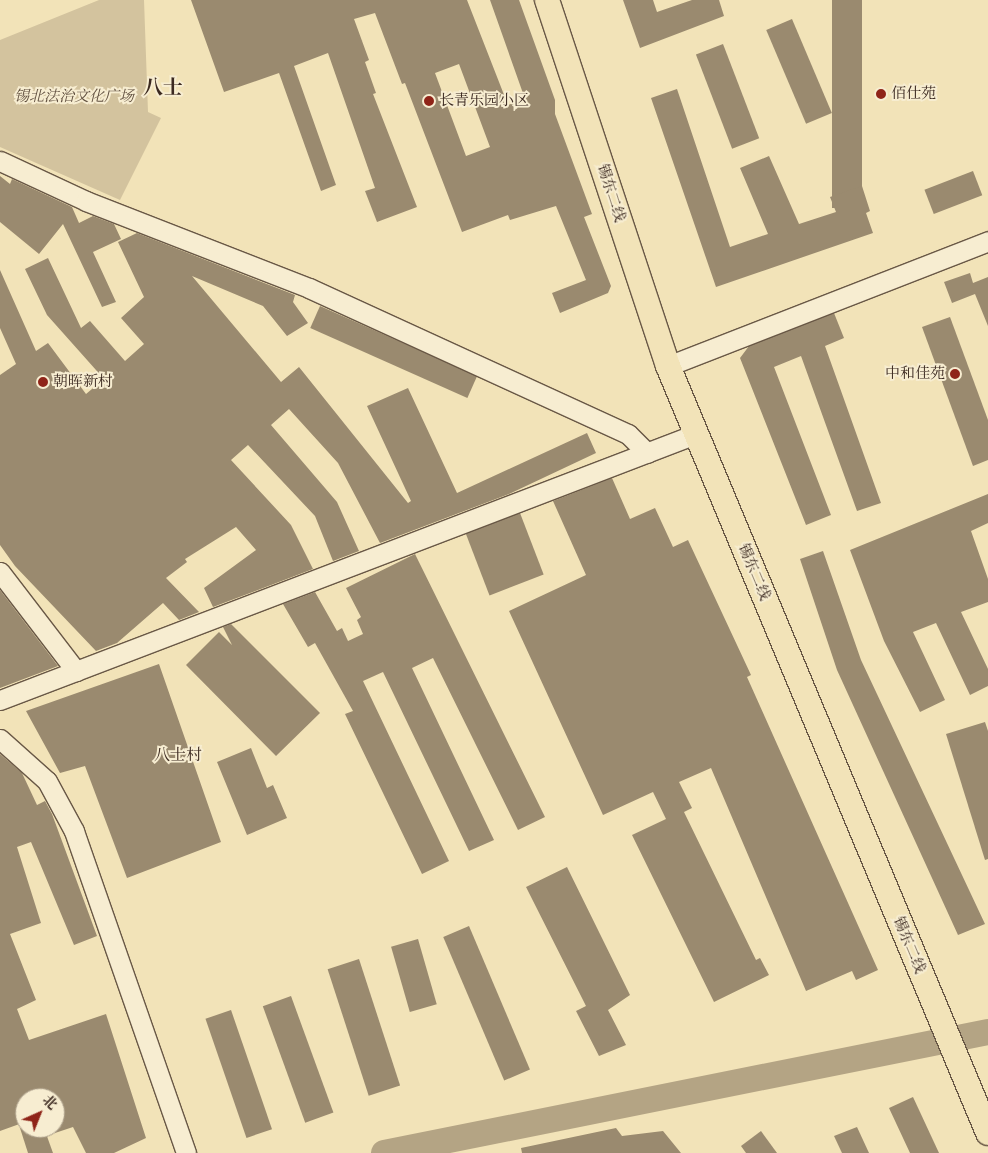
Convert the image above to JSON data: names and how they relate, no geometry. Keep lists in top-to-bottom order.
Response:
{
  "streets": {
    "main road": ["锡东二线"]
  },
  "districts": ["八士", "八士村"],
  "parks": ["锡北法治文化广场"],
  "places": [
    "佰仕苑",
    "长青乐园小区",
    "中和佳苑",
    "朝晖新村"
  ],
  "north": "top right"
}
